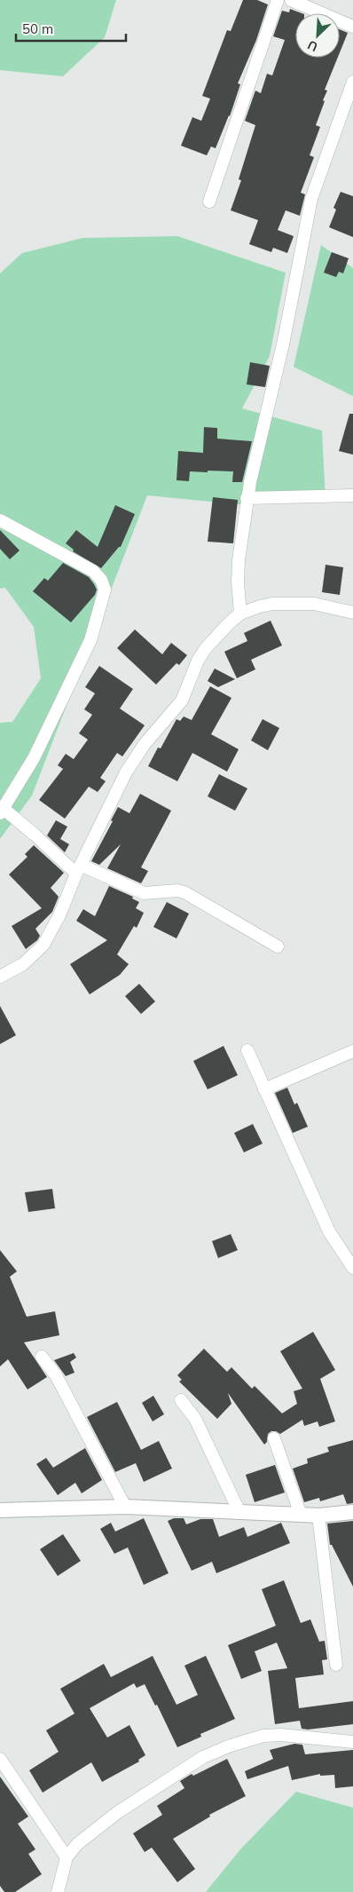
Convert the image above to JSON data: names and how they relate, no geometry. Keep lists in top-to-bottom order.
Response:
{
  "scale_bar": "50 m",
  "north": "bottom left"
}
